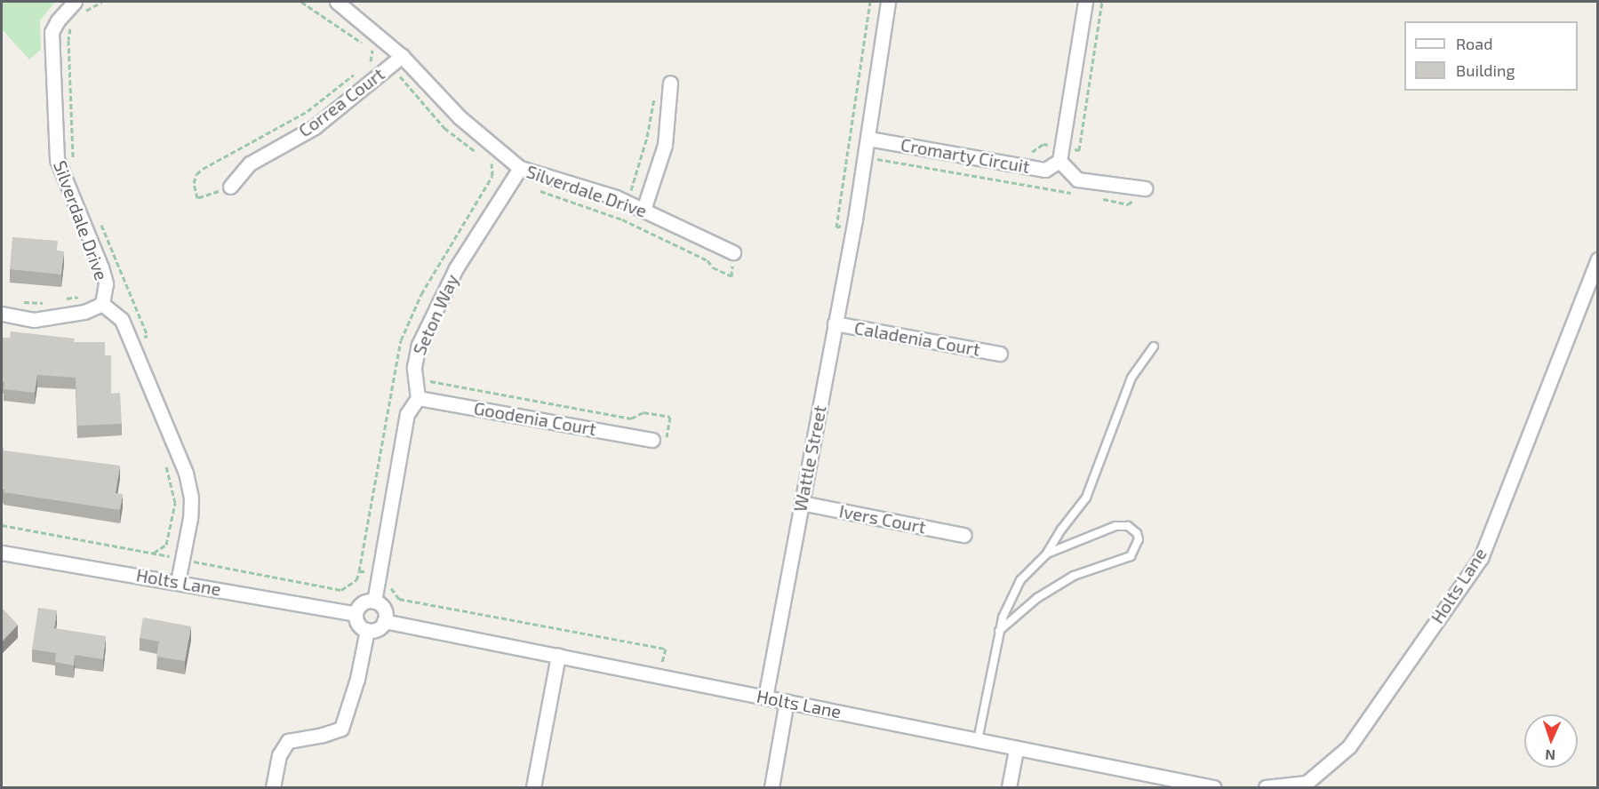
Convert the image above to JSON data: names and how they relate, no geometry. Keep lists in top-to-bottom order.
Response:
{
  "streets": {
    "street": [
      "Correa Court",
      "Cromarty Circuit",
      "Silverdale Drive",
      "Seton Way",
      "Caladenia Court",
      "Goodenia Court",
      "Wattle Street",
      "Ivers Court",
      "Holts Lane"
    ]
  },
  "crossings": [
    ["Correa Court", "Silverdale Drive"],
    ["Silverdale Drive", "Seton Way"],
    ["Silverdale Drive", "Holts Lane"],
    ["Seton Way", "Goodenia Court"],
    ["Caladenia Court", "Wattle Street"],
    ["Wattle Street", "Ivers Court"],
    ["Wattle Street", "Holts Lane"]
  ],
  "legend": ["Road", "Building"],
  "north": "bottom"
}
